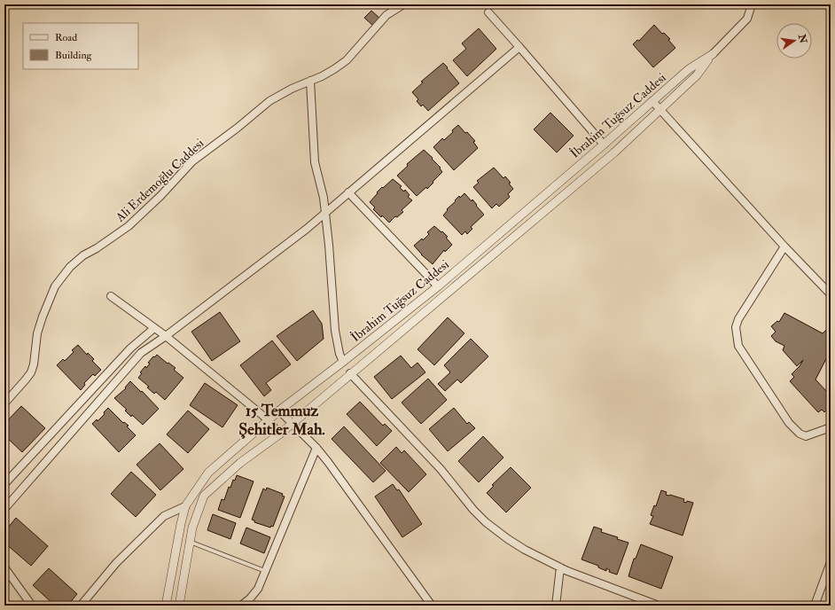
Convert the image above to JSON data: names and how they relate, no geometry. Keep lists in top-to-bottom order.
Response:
{
  "streets": {
    "street": ["İbrahim Tuğsuz Caddesi", "Ali Erdemoğlu Caddesi"]
  },
  "districts": ["15 Temmuz Şehitler Mah."],
  "legend": ["Road", "Building"],
  "north": "right"
}
